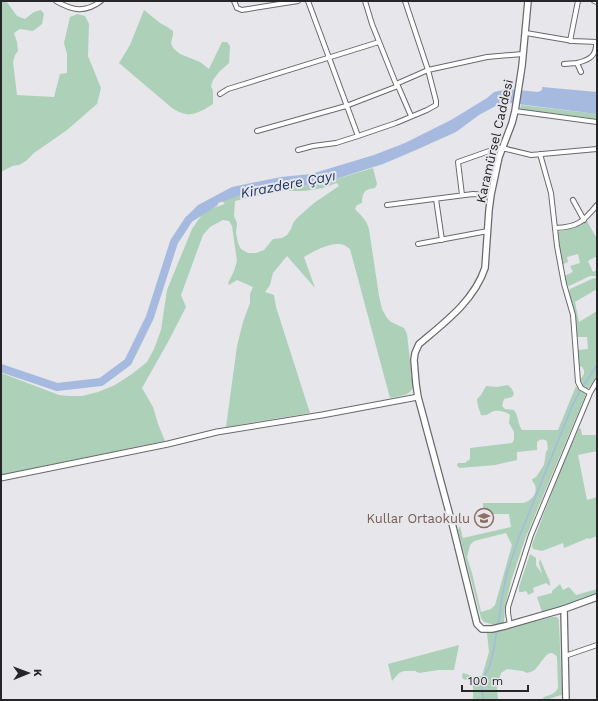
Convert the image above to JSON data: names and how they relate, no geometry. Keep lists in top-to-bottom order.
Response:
{
  "streets": {
    "main road": ["Karamürsel Caddesi"]
  },
  "water": ["Kirazdere Çayı"],
  "places": {
    "school or university": ["Kullar Ortaokulu"]
  },
  "scale_bar": "100 m",
  "north": "right"
}
